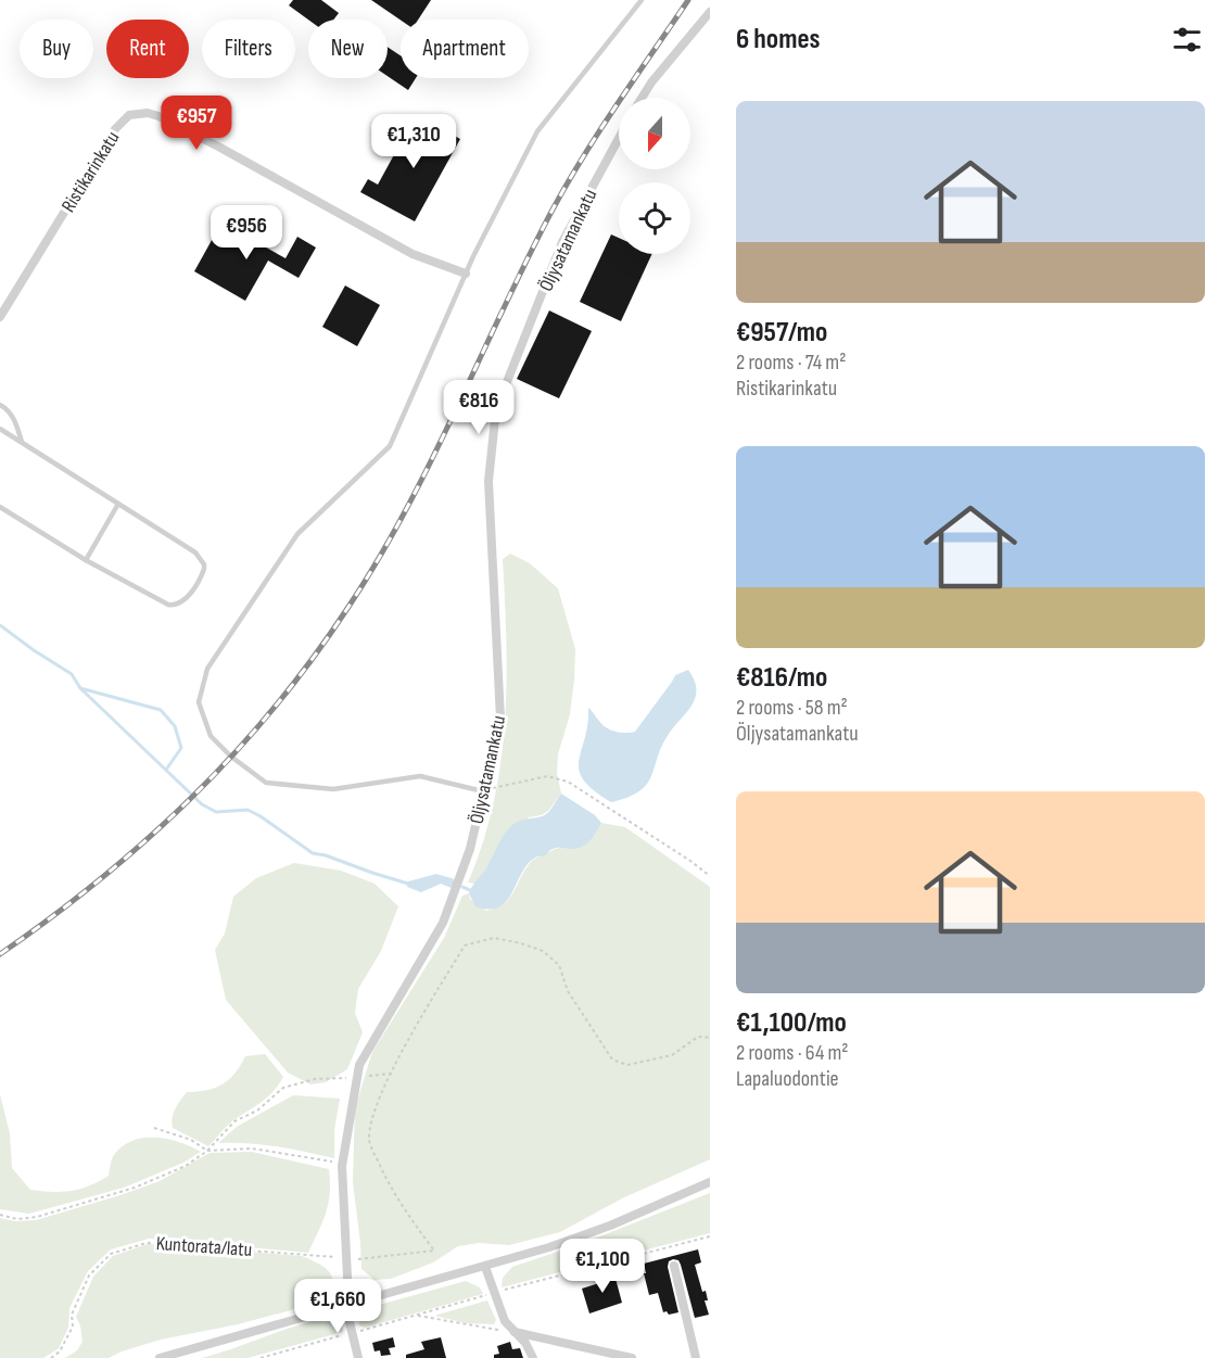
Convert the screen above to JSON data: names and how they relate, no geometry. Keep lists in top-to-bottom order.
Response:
{
  "streets": {
    "street": ["Ristikarinkatu", "Öljysatamankatu"],
    "path": ["Kuntorata/latu"]
  },
  "crossings": [
    ["Öljysatamankatu", "Kuntorata/latu"]
  ],
  "north": "bottom",
  "page": {
    "heading": "6 homes",
    "chip": [
      "Buy",
      "Rent",
      "Filters",
      "New",
      "Apartment"
    ],
    "list": [
      {
        "name": "€957/mo",
        "note": "2 rooms · 74 m² · Ristikarinkatu"
      },
      {
        "name": "€816/mo",
        "note": "2 rooms · 58 m² · Öljysatamankatu"
      },
      {
        "name": "€1,100/mo",
        "note": "2 rooms · 64 m² · Lapaluodontie"
      }
    ],
    "price": [
      "€957",
      "€1,310",
      "€956",
      "€816",
      "€1,100",
      "€1,660"
    ]
  }
}
